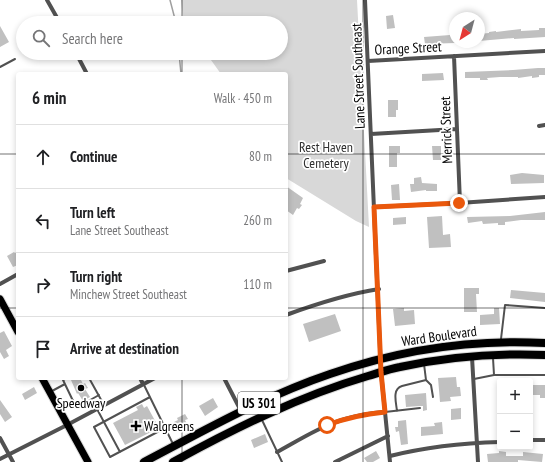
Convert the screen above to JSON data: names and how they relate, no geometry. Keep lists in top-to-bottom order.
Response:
{
  "streets": {
    "highway": ["Ward Boulevard", "US 301"],
    "street": ["Orange Street", "Lane Street Southeast", "Merrick Street"]
  },
  "crossings": [
    ["Orange Street", "Lane Street Southeast"],
    ["Orange Street", "Merrick Street"],
    ["Lane Street Southeast", "Ward Boulevard"]
  ],
  "parks": ["Rest Haven Cemetery"],
  "places": {
    "other": ["Speedway"],
    "health": ["Walgreens"]
  },
  "north": "bottom left",
  "page": {
    "search": "Search here",
    "heading": ["6 min", "Walk · 450 m"],
    "list": [
      ["Continue", "80 m"],
      ["Turn left", "Lane Street Southeast", "260 m"],
      ["Turn right", "Minchew Street Southeast", "110 m"],
      "Arrive at destination"
    ],
    "map_buttons": ["+", "−"]
  }
}
